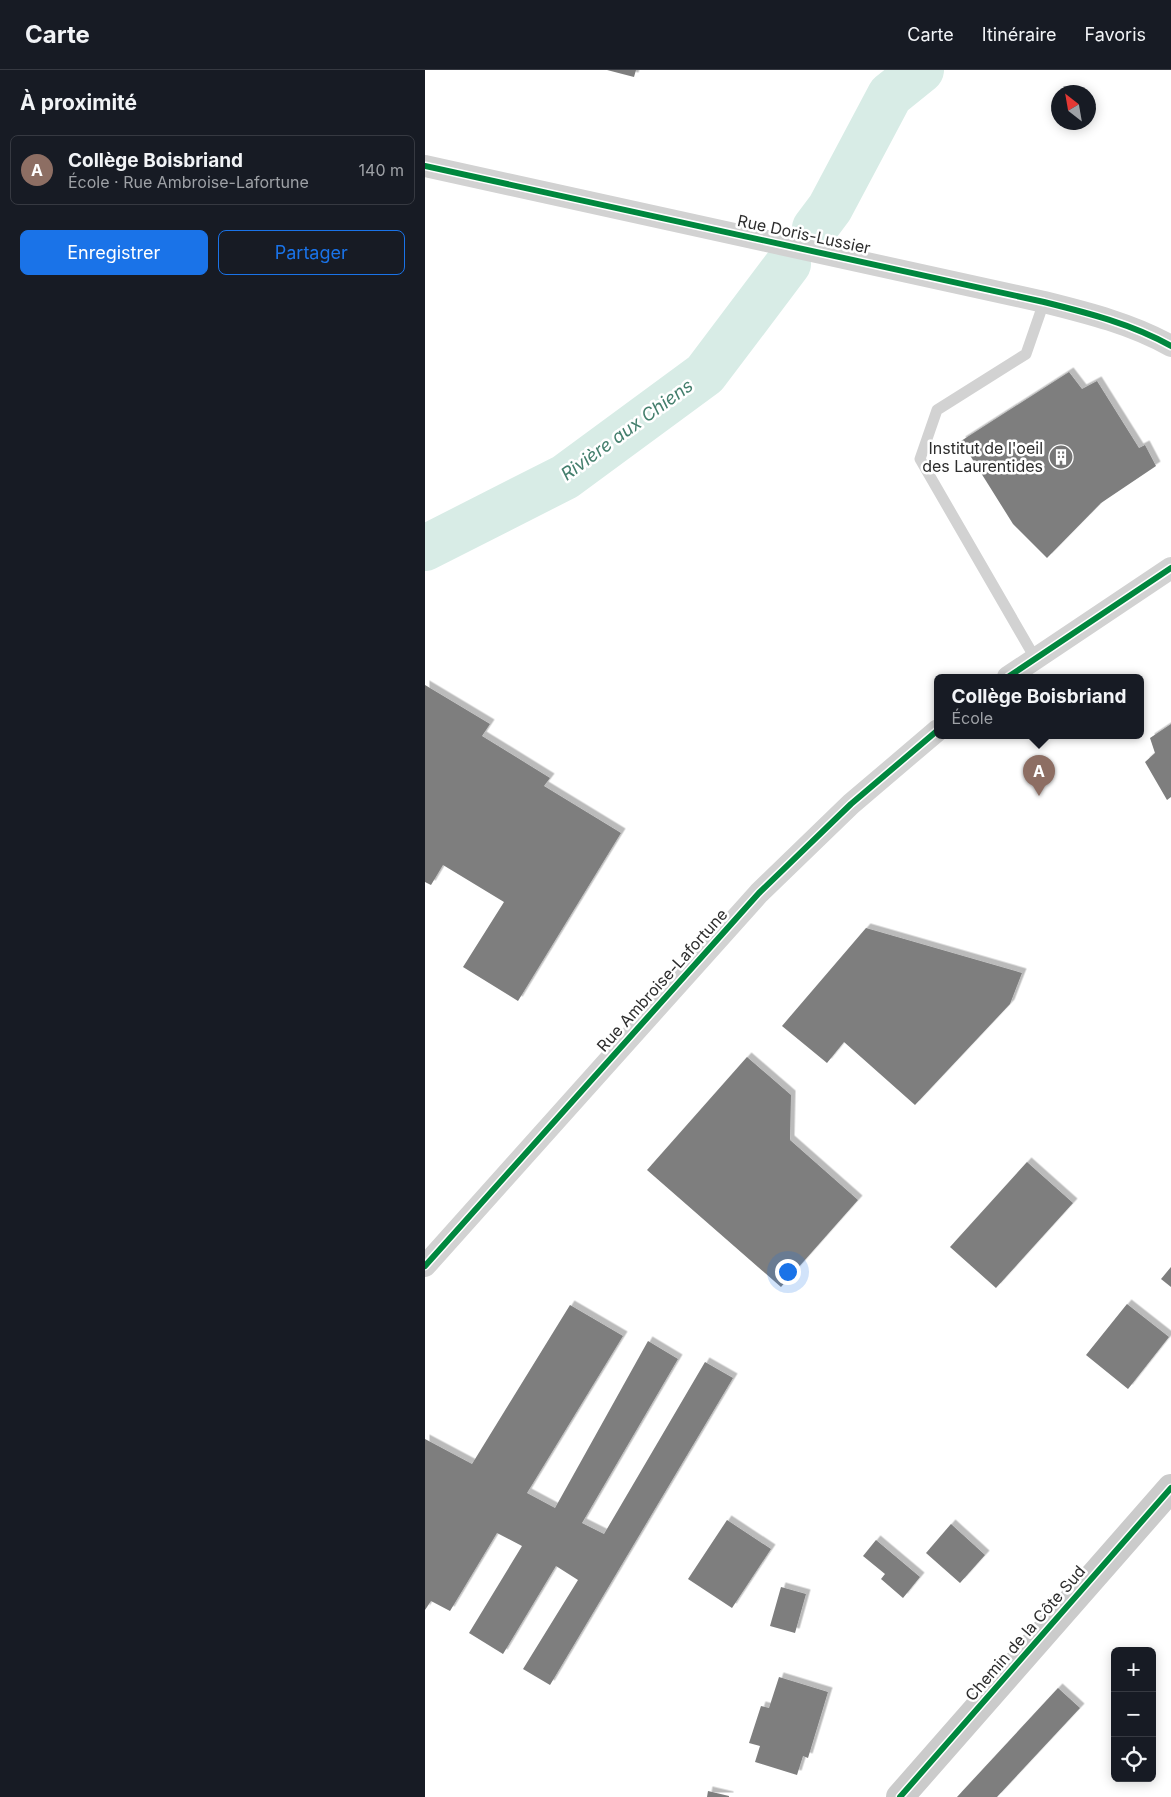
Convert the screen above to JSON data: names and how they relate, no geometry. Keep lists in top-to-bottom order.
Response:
{
  "streets": {
    "street": ["Rue Doris-Lussier", "Rue Ambroise-Lafortune", "Chemin de la Côte Sud"]
  },
  "water": ["Rivière aux Chiens"],
  "places": {
    "building": ["Institut de l'oeil des Laurentides"]
  },
  "north": "top left",
  "page": {
    "header": "Carte",
    "nav": ["Carte", "Itinéraire", "Favoris"],
    "heading": "À proximité",
    "list": [
      {
        "mark": "A",
        "name": "Collège Boisbriand",
        "note": "École · Rue Ambroise-Lafortune",
        "value": "140 m"
      }
    ],
    "buttons": ["Enregistrer", "Partager"],
    "popup": ["Collège Boisbriand", "École"],
    "pins": "A",
    "map_buttons": ["+", "−"]
  }
}
